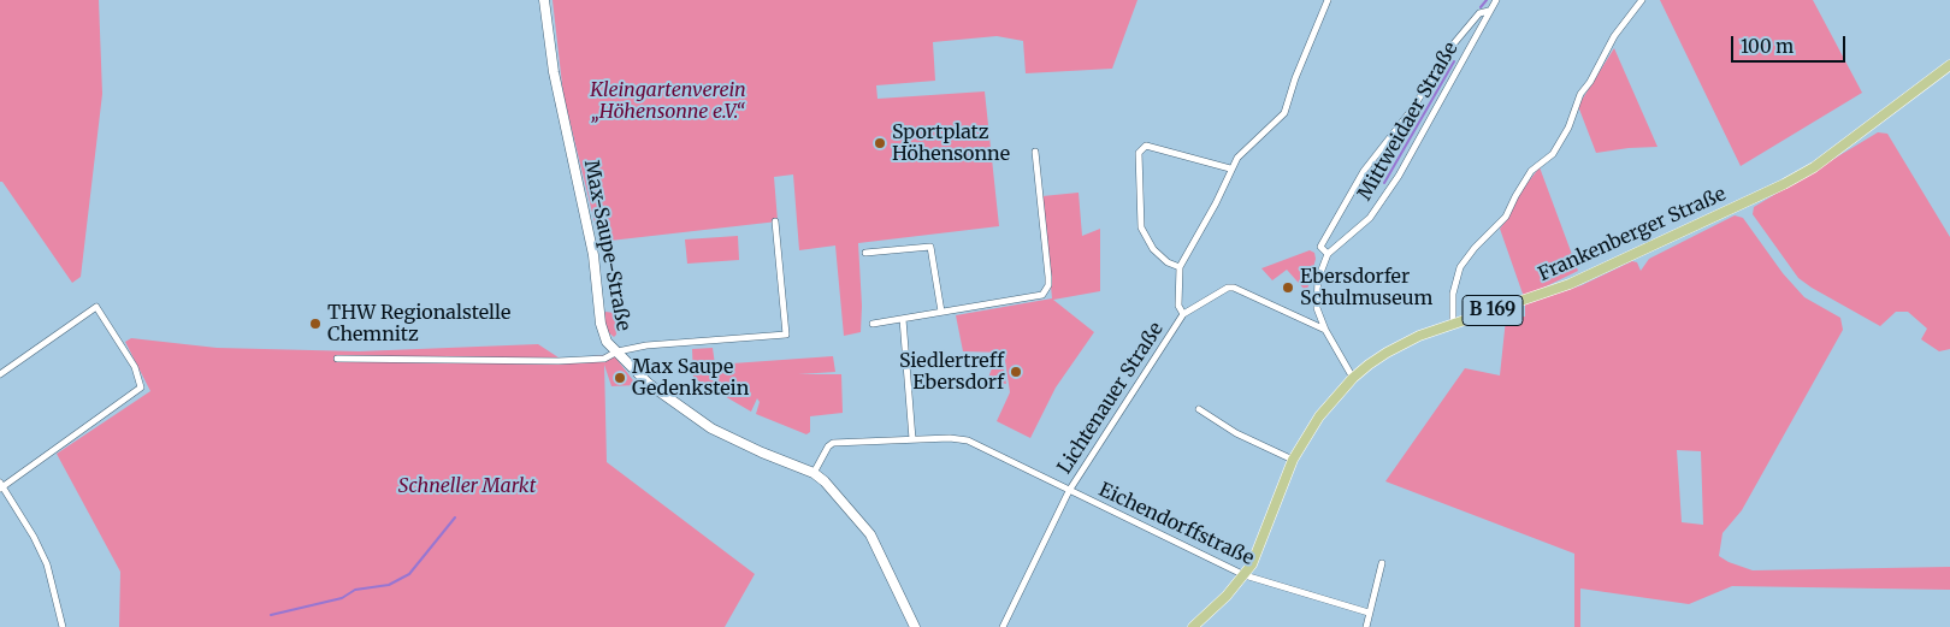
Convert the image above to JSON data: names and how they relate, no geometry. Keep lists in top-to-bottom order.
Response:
{
  "streets": {
    "main road": ["Frankenberger Straße", "B 169"],
    "street": [
      "Mittweidaer Straße",
      "Max-Saupe-Straße",
      "Lichtenauer Straße",
      "Eichendorffstraße"
    ]
  },
  "crossings": [
    ["Frankenberger Straße", "Eichendorffstraße"],
    ["Max-Saupe-Straße", "Eichendorffstraße"],
    ["Lichtenauer Straße", "Eichendorffstraße"]
  ],
  "parks": ["Kleingartenverein „Höhensonne e.V.“", "Schneller Markt"],
  "places": [
    "Sportplatz Höhensonne",
    "Ebersdorfer Schulmuseum",
    "THW Regionalstelle Chemnitz",
    "Siedlertreff Ebersdorf",
    "Max Saupe Gedenkstein"
  ],
  "scale_bar": "100 m"
}
